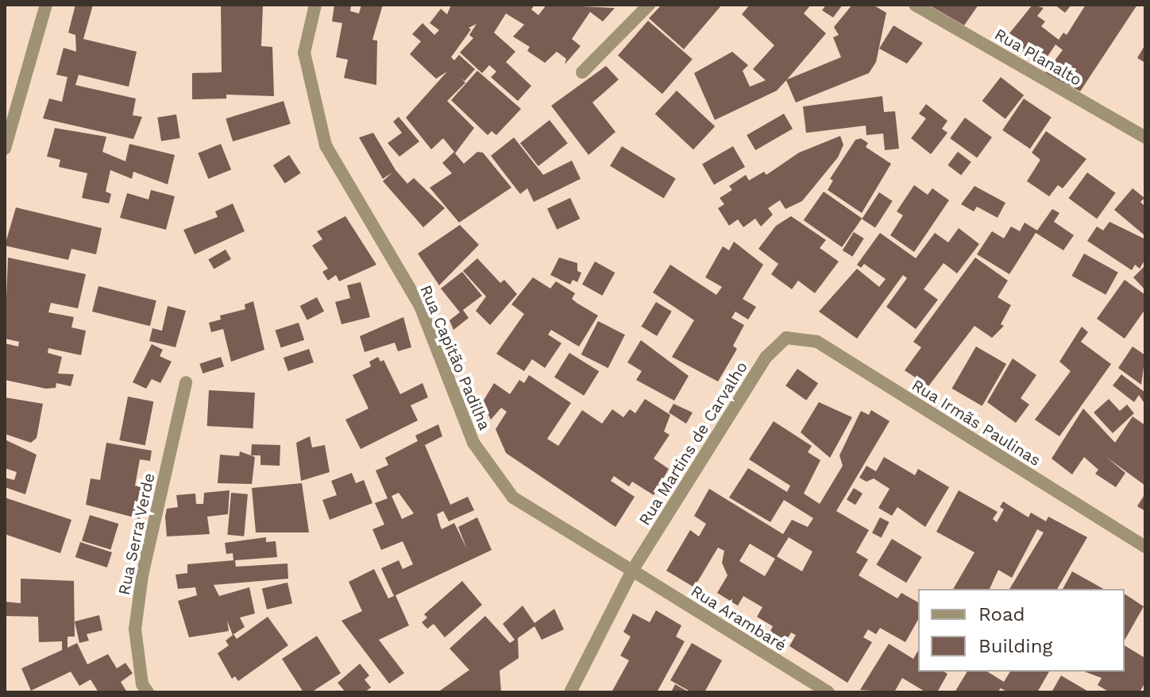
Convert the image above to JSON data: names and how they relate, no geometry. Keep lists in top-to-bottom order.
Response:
{
  "streets": {
    "street": [
      "Rua Planalto",
      "Rua Capitão Padilha",
      "Rua Irmãs Paulinas",
      "Rua Martins de Carvalho",
      "Rua Serra Verde",
      "Rua Arambaré"
    ]
  },
  "crossings": [
    ["Rua Capitão Padilha", "Rua Martins de Carvalho"],
    ["Rua Capitão Padilha", "Rua Arambaré"],
    ["Rua Irmãs Paulinas", "Rua Martins de Carvalho"],
    ["Rua Martins de Carvalho", "Rua Arambaré"]
  ],
  "legend": ["Road", "Building"]
}
